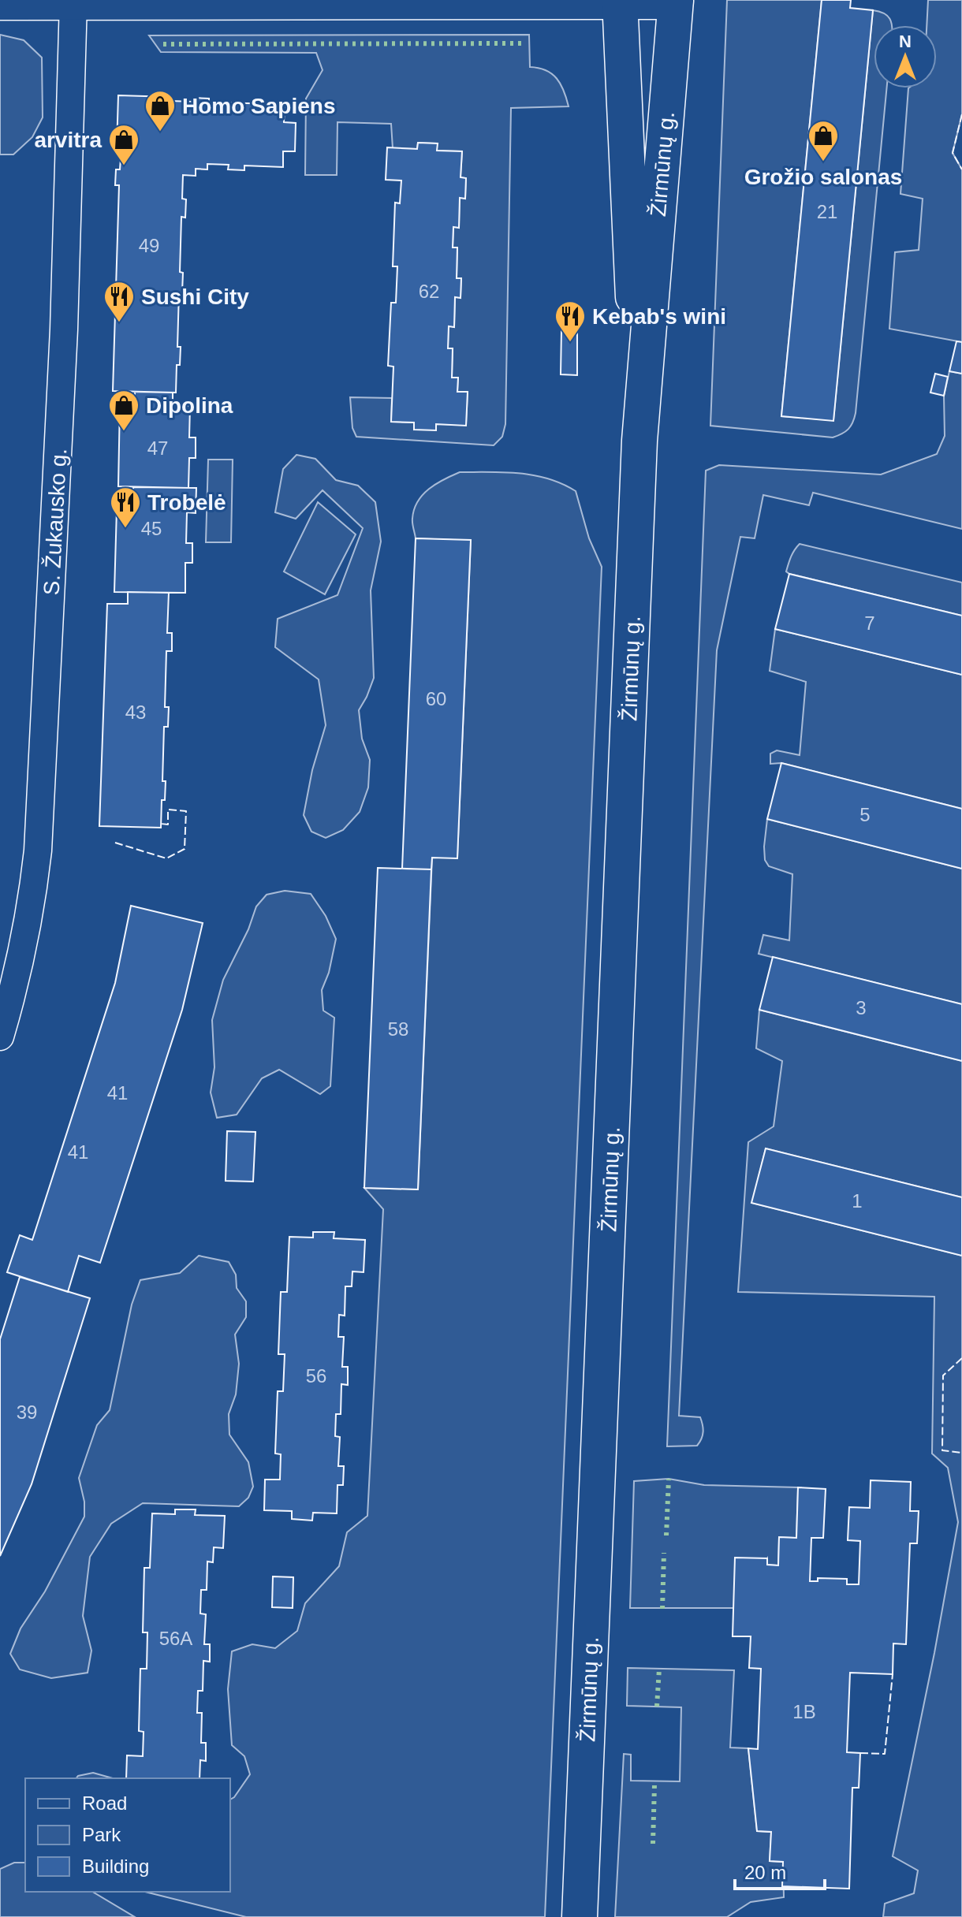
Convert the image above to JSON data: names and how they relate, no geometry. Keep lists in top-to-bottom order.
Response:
{
  "streets": {
    "main road": ["Žirmūnų g."],
    "street": ["S. Žukausko g."]
  },
  "places": {
    "shop": [
      "Homo Sapiens",
      "Grožio salonas",
      "arvitra",
      "Dipolina"
    ],
    "restaurant": ["Sushi City", "Kebab's wini", "Trobelė"]
  },
  "house_numbers": [
    "21",
    "49",
    "62",
    "47",
    "45",
    "7",
    "60",
    "43",
    "5",
    "3",
    "58",
    "41",
    "41",
    "1",
    "56",
    "39",
    "56A",
    "1B"
  ],
  "legend": ["Road", "Park", "Building"],
  "scale_bar": "20 m",
  "north": "top"
}
